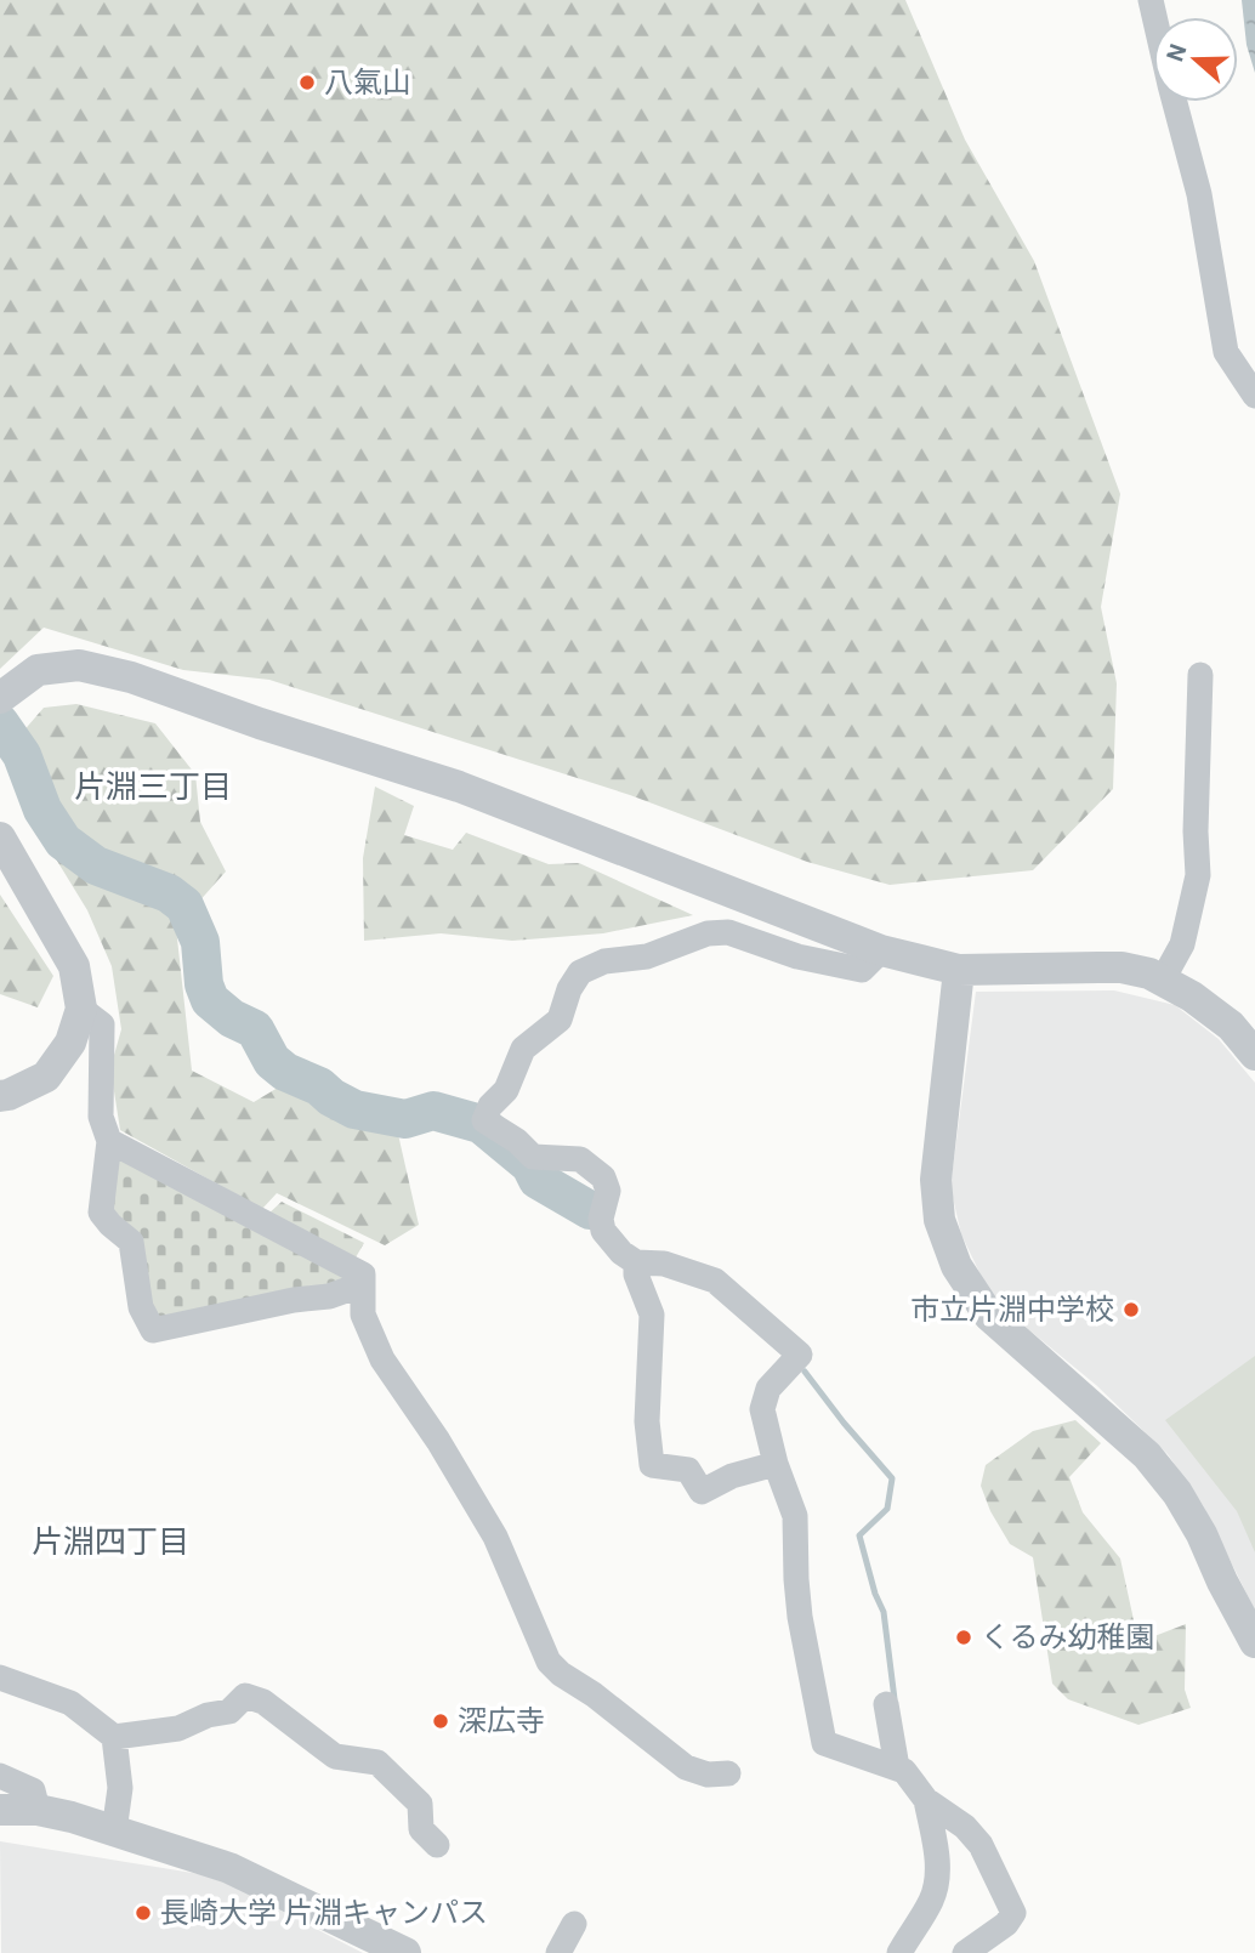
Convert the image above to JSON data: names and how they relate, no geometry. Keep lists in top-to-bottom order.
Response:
{
  "districts": ["片淵三丁目", "片淵四丁目"],
  "places": [
    "八氣山",
    "市立片淵中学校",
    "くるみ幼稚園",
    "深広寺",
    "長崎大学 片淵キャンパス"
  ],
  "north": "left"
}
